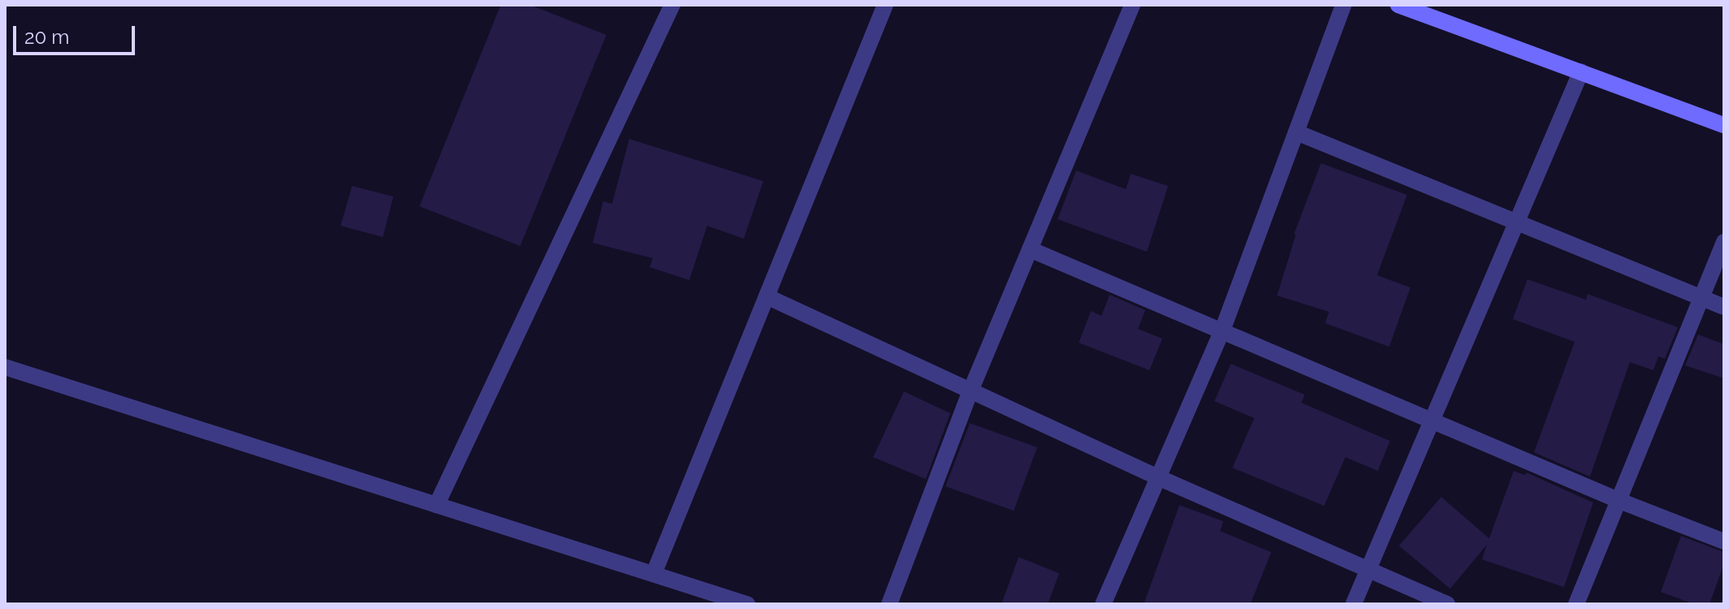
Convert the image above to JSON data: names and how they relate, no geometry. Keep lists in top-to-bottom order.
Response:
{
  "scale_bar": "20 m"
}
